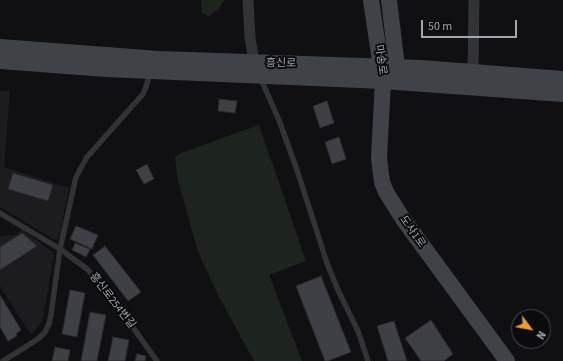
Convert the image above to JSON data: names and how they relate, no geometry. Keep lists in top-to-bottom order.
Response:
{
  "streets": {
    "main road": ["마송로", "흥신로", "도사1로"],
    "lane": ["흥신로254번길"]
  },
  "crossings": [
    ["마송로", "흥신로"],
    ["마송로", "도사1로"],
    ["흥신로", "도사1로"]
  ],
  "scale_bar": "50 m",
  "north": "bottom right"
}
